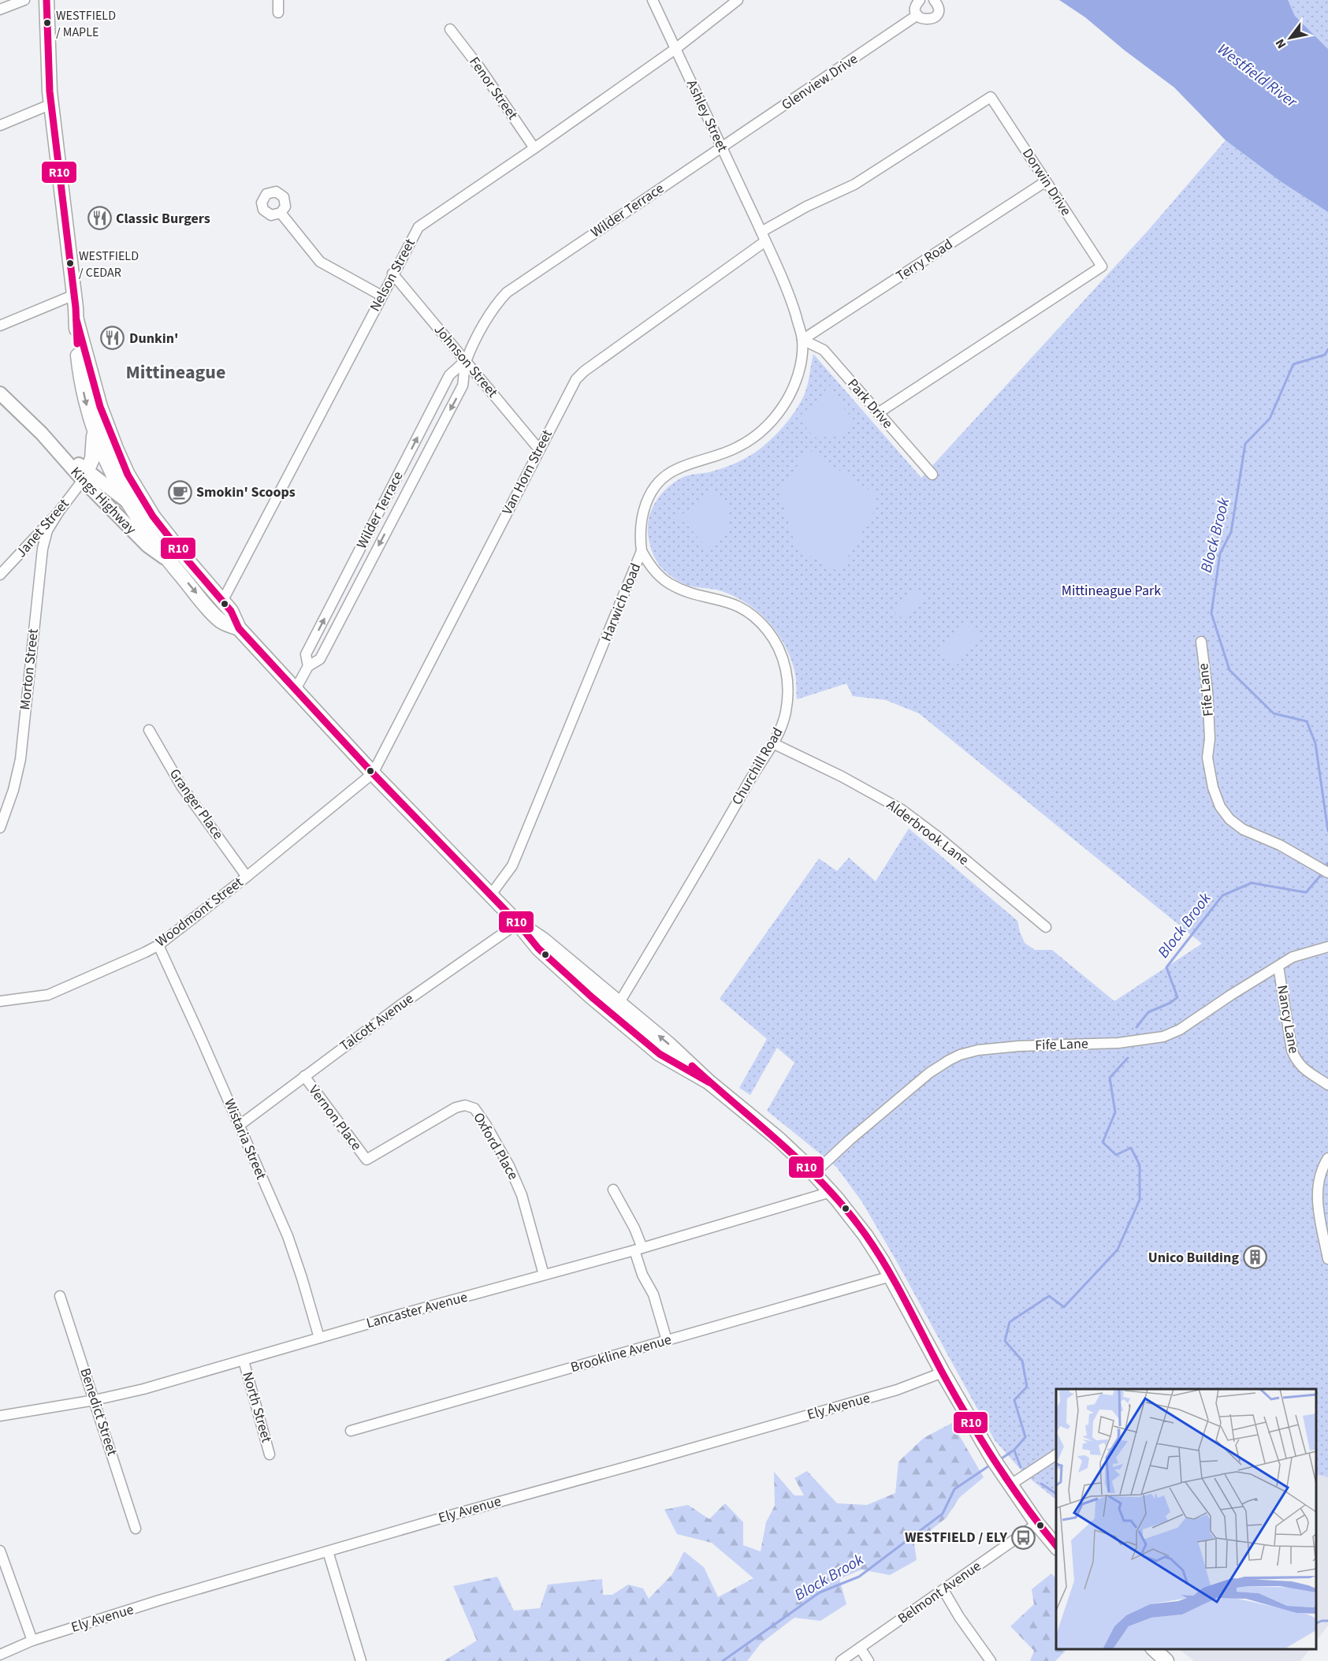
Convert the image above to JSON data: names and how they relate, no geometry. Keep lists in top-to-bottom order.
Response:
{
  "streets": {
    "main road": ["Kings Highway"],
    "street": [
      "Glenview Drive",
      "Fenor Street",
      "Ashley Street",
      "Dorwin Drive",
      "Wilder Terrace",
      "Terry Road",
      "Nelson Street",
      "Johnson Street",
      "Park Drive",
      "Van Horn Street",
      "Janet Street",
      "Harwich Road",
      "Morton Street",
      "Fife Lane",
      "Churchill Road",
      "Granger Place",
      "Alderbrook Lane",
      "Woodmont Street",
      "Nancy Lane",
      "Talcott Avenue",
      "Vernon Place",
      "Wistaria Street",
      "Oxford Place",
      "Lancaster Avenue",
      "Brookline Avenue",
      "Ely Avenue",
      "North Street",
      "Benedict Street",
      "Belmont Avenue"
    ]
  },
  "crossings": [
    ["Glenview Drive", "Ashley Street"],
    ["Glenview Drive", "Wilder Terrace"],
    ["Fenor Street", "Nelson Street"],
    ["Ashley Street", "Dorwin Drive"],
    ["Ashley Street", "Wilder Terrace"],
    ["Ashley Street", "Nelson Street"],
    ["Ashley Street", "Harwich Road"],
    ["Dorwin Drive", "Terry Road"],
    ["Dorwin Drive", "Park Drive"],
    ["Dorwin Drive", "Harwich Road"],
    ["Wilder Terrace", "Johnson Street"],
    ["Terry Road", "Park Drive"],
    ["Terry Road", "Harwich Road"],
    ["Nelson Street", "Johnson Street"],
    ["Johnson Street", "Van Horn Street"],
    ["Park Drive", "Harwich Road"],
    ["Van Horn Street", "Harwich Road"],
    ["Van Horn Street", "Woodmont Street"],
    ["Kings Highway", "Janet Street"],
    ["Janet Street", "Morton Street"],
    ["Harwich Road", "Churchill Road"],
    ["Fife Lane", "Nancy Lane"],
    ["Churchill Road", "Alderbrook Lane"],
    ["Granger Place", "Woodmont Street"],
    ["Woodmont Street", "Wistaria Street"],
    ["Talcott Avenue", "Vernon Place"],
    ["Talcott Avenue", "Wistaria Street"],
    ["Vernon Place", "Oxford Place"],
    ["Wistaria Street", "Lancaster Avenue"],
    ["Oxford Place", "Lancaster Avenue"],
    ["Lancaster Avenue", "North Street"],
    ["Lancaster Avenue", "Benedict Street"]
  ],
  "districts": ["Mittineague"],
  "water": ["Westfield River", "Block Brook"],
  "parks": ["Mittineague Park"],
  "places": {
    "other": ["WESTFIELD / MAPLE", "WESTFIELD / CEDAR"],
    "restaurant": ["Classic Burgers", "Dunkin'"],
    "cafe": ["Smokin' Scoops"],
    "building": ["Unico Building"],
    "bus stop": ["WESTFIELD / ELY"]
  },
  "lines": ["transit line R10"],
  "north": "bottom left"
}
